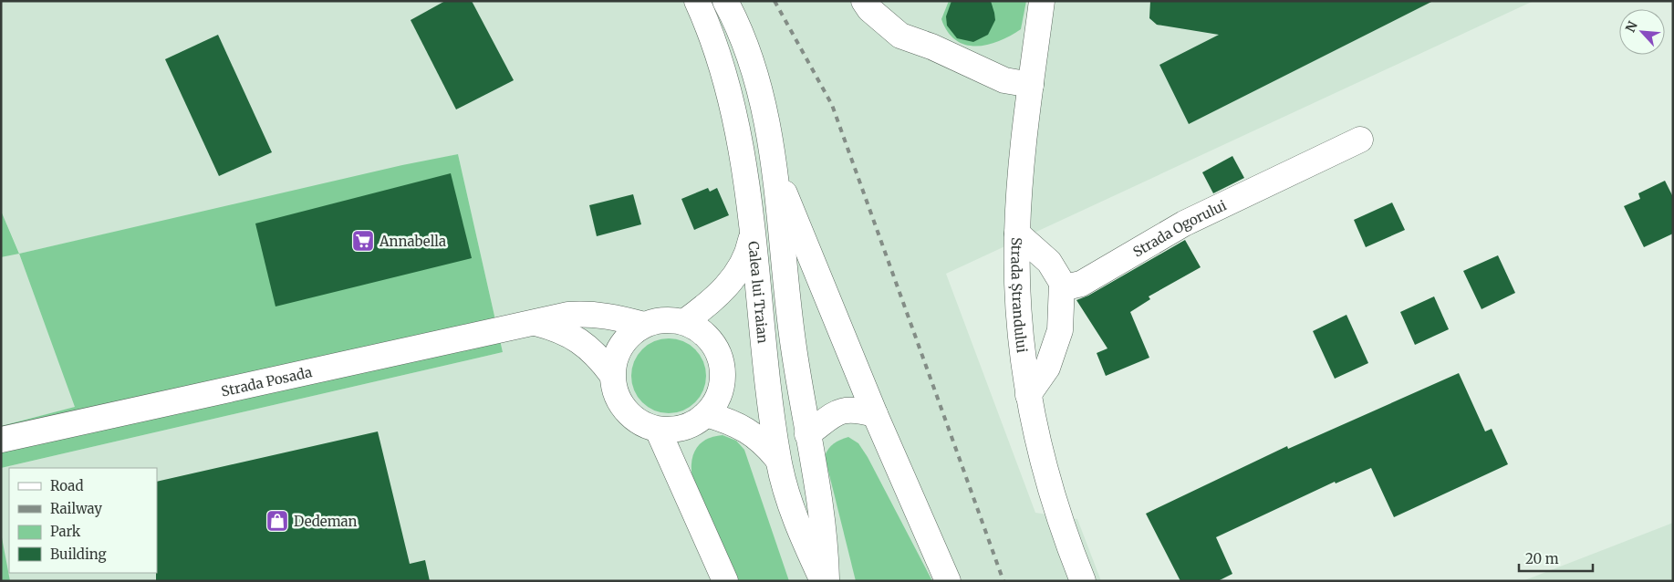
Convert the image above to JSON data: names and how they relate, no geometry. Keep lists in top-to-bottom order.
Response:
{
  "streets": {
    "main road": [
      "Strada Ogorului",
      "Calea lui Traian",
      "Strada Ștrandului",
      "Strada Posada"
    ]
  },
  "places": {
    "supermarket": ["Annabella"],
    "shop": ["Dedeman"]
  },
  "legend": [
    "Road",
    "Railway",
    "Park",
    "Building"
  ],
  "scale_bar": "20 m",
  "north": "top left"
}
